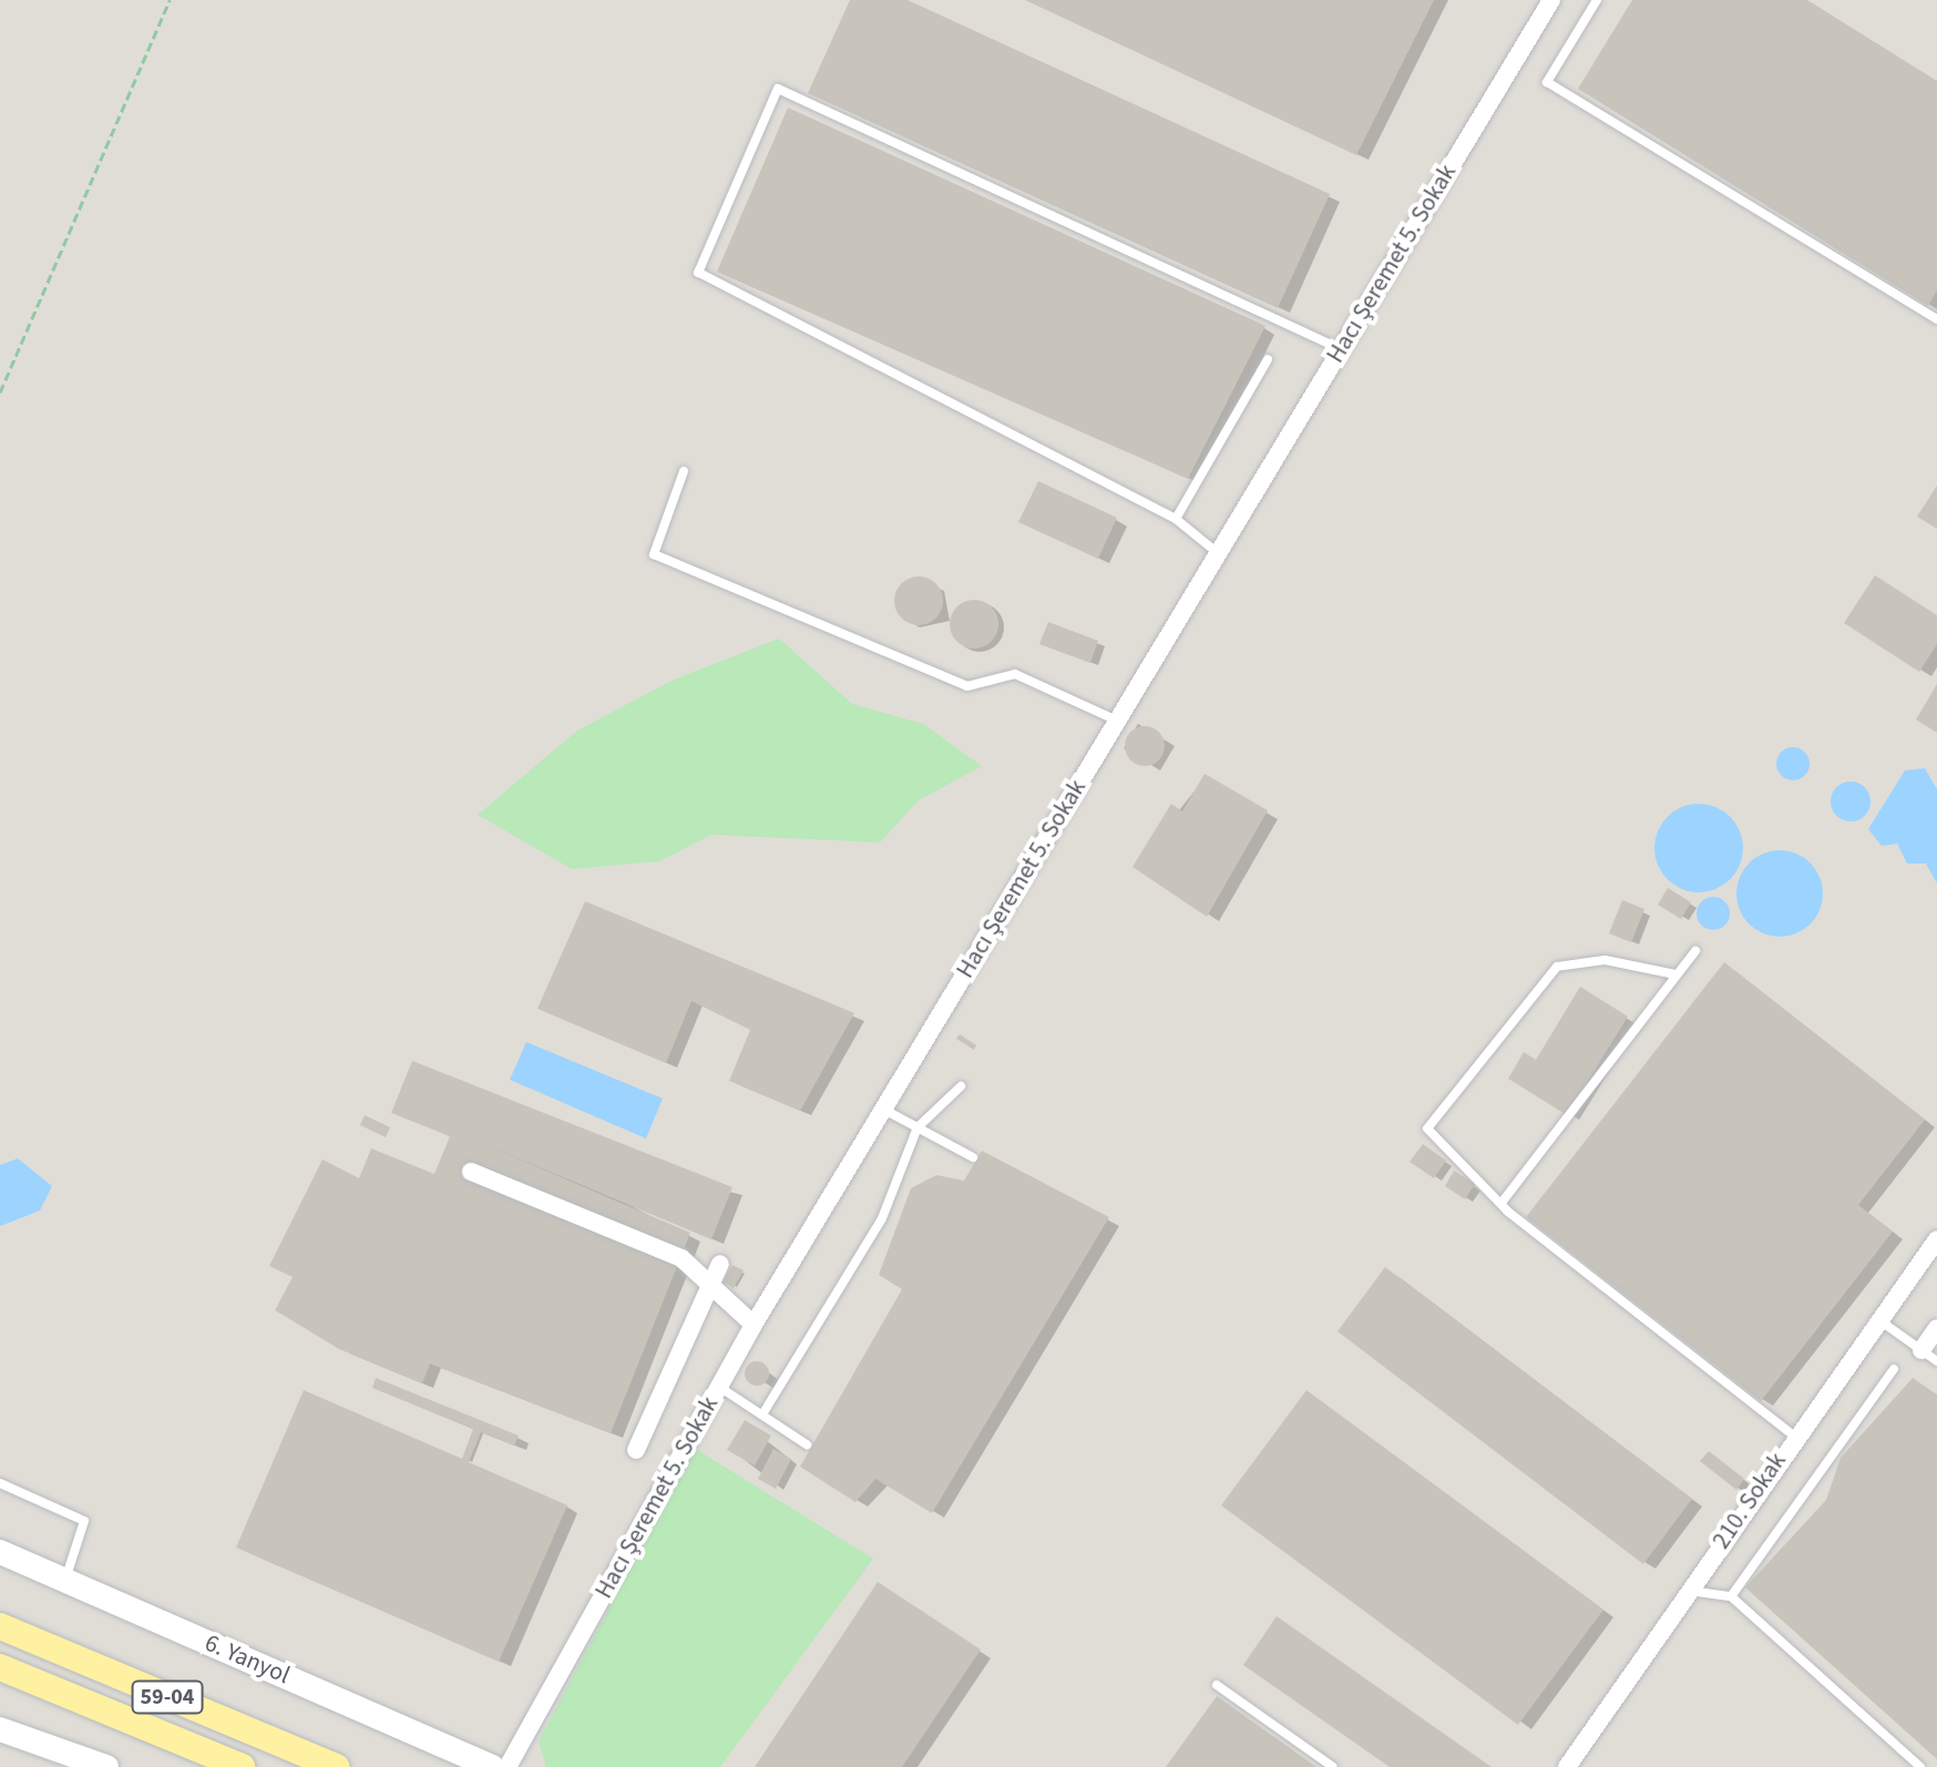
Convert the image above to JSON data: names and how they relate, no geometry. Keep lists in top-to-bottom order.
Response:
{
  "streets": {
    "main road": ["6. Yanyol", "59-04"],
    "street": ["Hacı Şeremet 5. Sokak", "210. Sokak"]
  }
}
